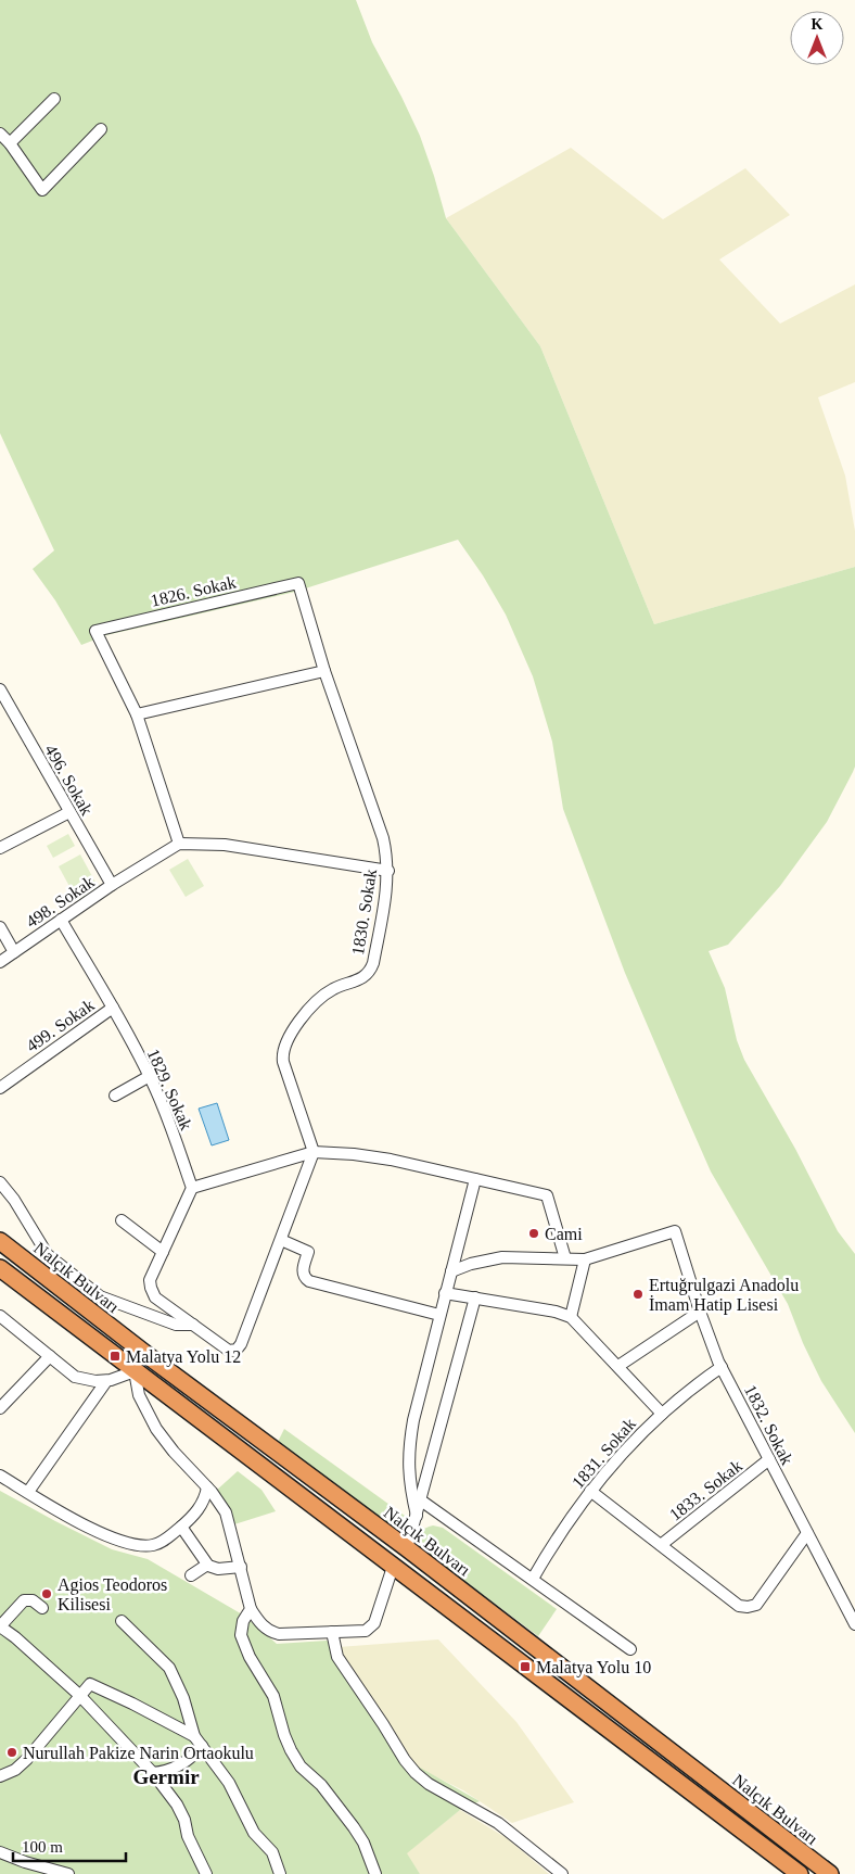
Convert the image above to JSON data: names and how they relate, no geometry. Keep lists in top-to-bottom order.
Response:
{
  "streets": {
    "highway": ["Nalçık Bulvarı"],
    "street": [
      "1826. Sokak",
      "496. Sokak",
      "498. Sokak",
      "1830. Sokak",
      "499. Sokak",
      "1829. Sokak",
      "1832. Sokak",
      "1831. Sokak",
      "1833. Sokak"
    ]
  },
  "crossings": [
    ["1826. Sokak", "1830. Sokak"],
    ["496. Sokak", "498. Sokak"],
    ["498. Sokak", "1829. Sokak"],
    ["499. Sokak", "1829. Sokak"],
    ["1832. Sokak", "1831. Sokak"],
    ["1832. Sokak", "1833. Sokak"]
  ],
  "districts": ["Germir"],
  "places": {
    "other": [
      "Cami",
      "Ertuğrulgazi Anadolu İmam Hatip Lisesi",
      "Agios Teodoros Kilisesi",
      "Nurullah Pakize Narin Ortaokulu"
    ],
    "transit": ["Malatya Yolu 12", "Malatya Yolu 10"]
  },
  "scale_bar": "100 m",
  "north": "top"
}
